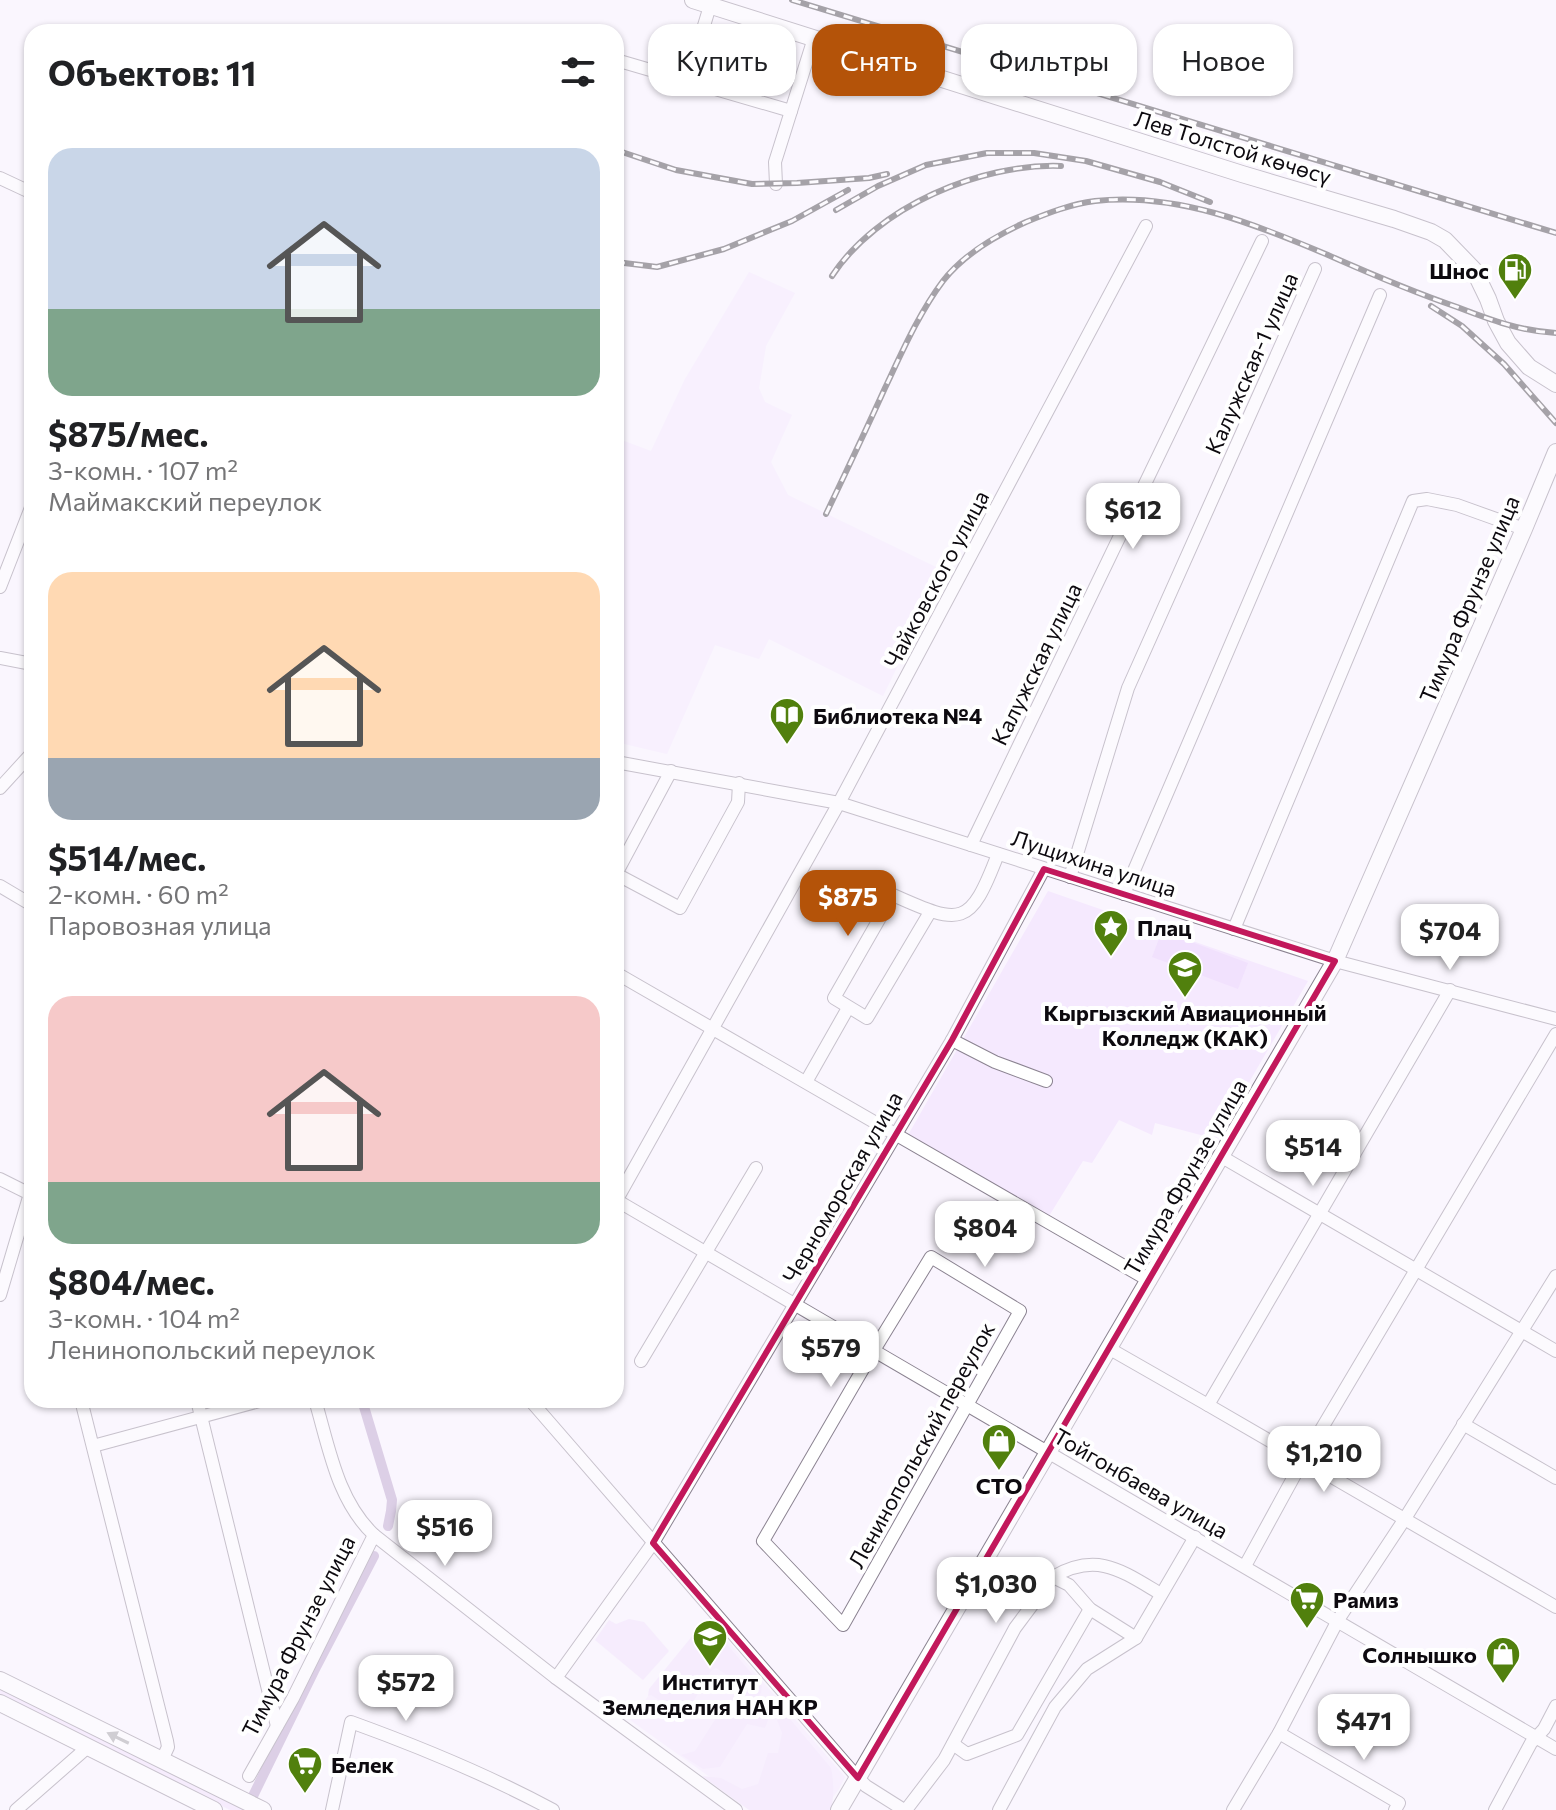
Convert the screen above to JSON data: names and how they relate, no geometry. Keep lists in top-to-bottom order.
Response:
{
  "streets": {
    "main road": ["Лев Толстой көчөсү", "Тимура Фрунзе улица"],
    "street": [
      "Калужская-1 улица",
      "Чайковского улица",
      "Калужская улица",
      "Лущихина улица",
      "Черноморская улица",
      "Ленинопольский переулок",
      "Тойгонбаева улица"
    ]
  },
  "crossings": [
    ["Калужская-1 улица", "Лущихина улица"],
    ["Чайковского улица", "Лущихина улица"],
    ["Тимура Фрунзе улица", "Лущихина улица"],
    ["Тимура Фрунзе улица", "Черноморская улица"],
    ["Тимура Фрунзе улица", "Тойгонбаева улица"],
    ["Калужская улица", "Лущихина улица"],
    ["Лущихина улица", "Черноморская улица"],
    ["Черноморская улица", "Тойгонбаева улица"],
    ["Ленинопольский переулок", "Тойгонбаева улица"]
  ],
  "places": {
    "fuel station": ["Шнос"],
    "library": ["Библиотека №4"],
    "place": ["Плац"],
    "school or university": ["Кыргызский Авиационный Колледж (КАК)", "Институт Земледелия НАН КР"],
    "shop": ["СТО", "Солнышко"],
    "supermarket": ["Рамиз", "Белек"]
  },
  "page": {
    "chip": [
      "Купить",
      "Снять",
      "Фильтры",
      "Новое"
    ],
    "heading": "Объектов: 11",
    "list": [
      {
        "name": "$875/мес.",
        "note": "3-комн. · 107 m² · Маймакский переулок"
      },
      {
        "name": "$514/мес.",
        "note": "2-комн. · 60 m² · Паровозная улица"
      },
      {
        "name": "$804/мес.",
        "note": "3-комн. · 104 m² · Ленинопольский переулок"
      }
    ],
    "price": [
      "$612",
      "$875",
      "$704",
      "$514",
      "$804",
      "$579",
      "$1,210",
      "$516",
      "$1,030",
      "$572",
      "$471"
    ]
  }
}
